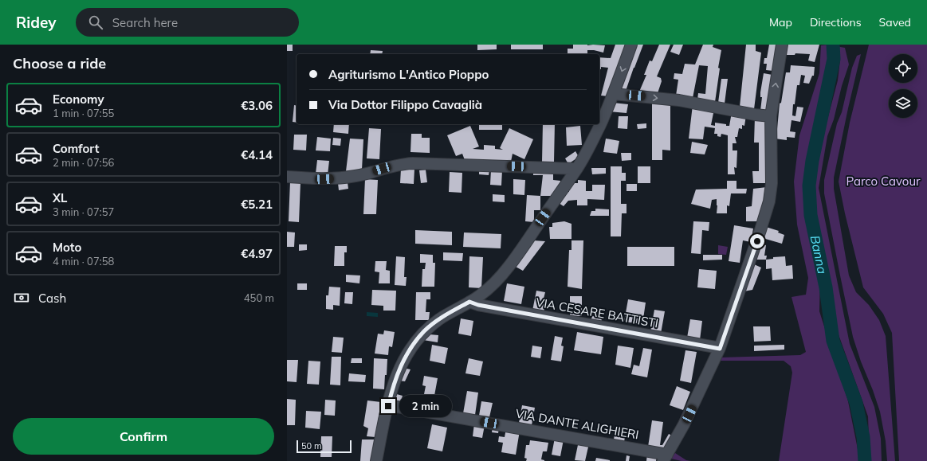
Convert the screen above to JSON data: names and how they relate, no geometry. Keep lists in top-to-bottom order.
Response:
{
  "streets": {
    "street": ["VIA CESARE BATTISTI", "VIA DANTE ALIGHIERI"]
  },
  "water": ["Banna"],
  "parks": ["Parco Cavour"],
  "scale_bar": "50 m",
  "page": {
    "header": "Ridey",
    "search": "Search here",
    "nav": ["Map", "Directions", "Saved"],
    "heading": "Choose a ride",
    "banner": ["Agriturismo L'Antico Pioppo", "Via Dottor Filippo Cavaglià"],
    "list": [
      {
        "name": "Economy",
        "note": "1 min · 07:55",
        "value": "€3.06"
      },
      {
        "name": "Comfort",
        "note": "2 min · 07:56",
        "value": "€4.14"
      },
      {
        "name": "XL",
        "note": "3 min · 07:57",
        "value": "€5.21"
      },
      {
        "name": "Moto",
        "note": "4 min · 07:58",
        "value": "€4.97"
      }
    ],
    "pay": ["Cash", "450 m"],
    "bubble": "2 min",
    "buttons": "Confirm",
    "scale": "50 m"
  }
}
